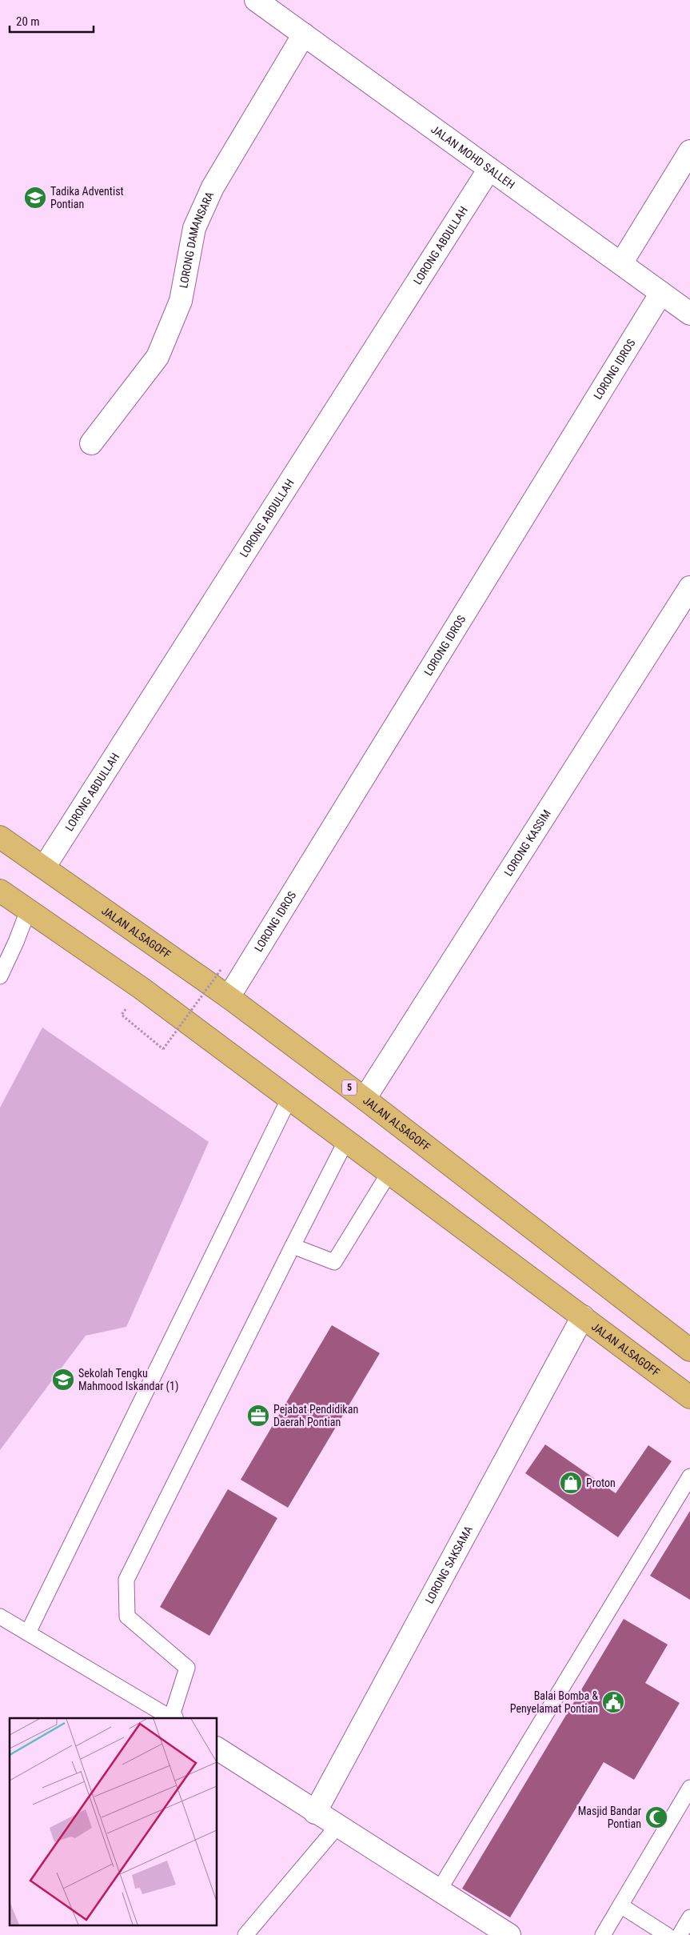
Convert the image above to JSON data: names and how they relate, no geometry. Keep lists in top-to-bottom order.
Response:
{
  "streets": {
    "highway": ["JALAN ALSAGOFF", "5"],
    "street": [
      "JALAN MOHD SALLEH",
      "LORONG DAMANSARA",
      "LORONG ABDULLAH",
      "LORONG IDROS",
      "LORONG KASSIM",
      "LORONG SAKSAMA"
    ]
  },
  "crossings": [
    ["JALAN MOHD SALLEH", "LORONG DAMANSARA"],
    ["JALAN MOHD SALLEH", "LORONG ABDULLAH"],
    ["JALAN MOHD SALLEH", "LORONG IDROS"],
    ["LORONG ABDULLAH", "JALAN ALSAGOFF"],
    ["LORONG IDROS", "JALAN ALSAGOFF"],
    ["LORONG KASSIM", "JALAN ALSAGOFF"],
    ["JALAN ALSAGOFF", "LORONG SAKSAMA"]
  ],
  "places": {
    "school or university": ["Tadika Adventist Pontian", "Sekolah Tengku Mahmood Iskandar (1)"],
    "office": ["Pejabat Pendidikan Daerah Pontian"],
    "shop": ["Proton"],
    "public building": ["Balai Bomba & Penyelamat Pontian"],
    "mosque": ["Masjid Bandar Pontian"]
  },
  "scale_bar": "20 m"
}
